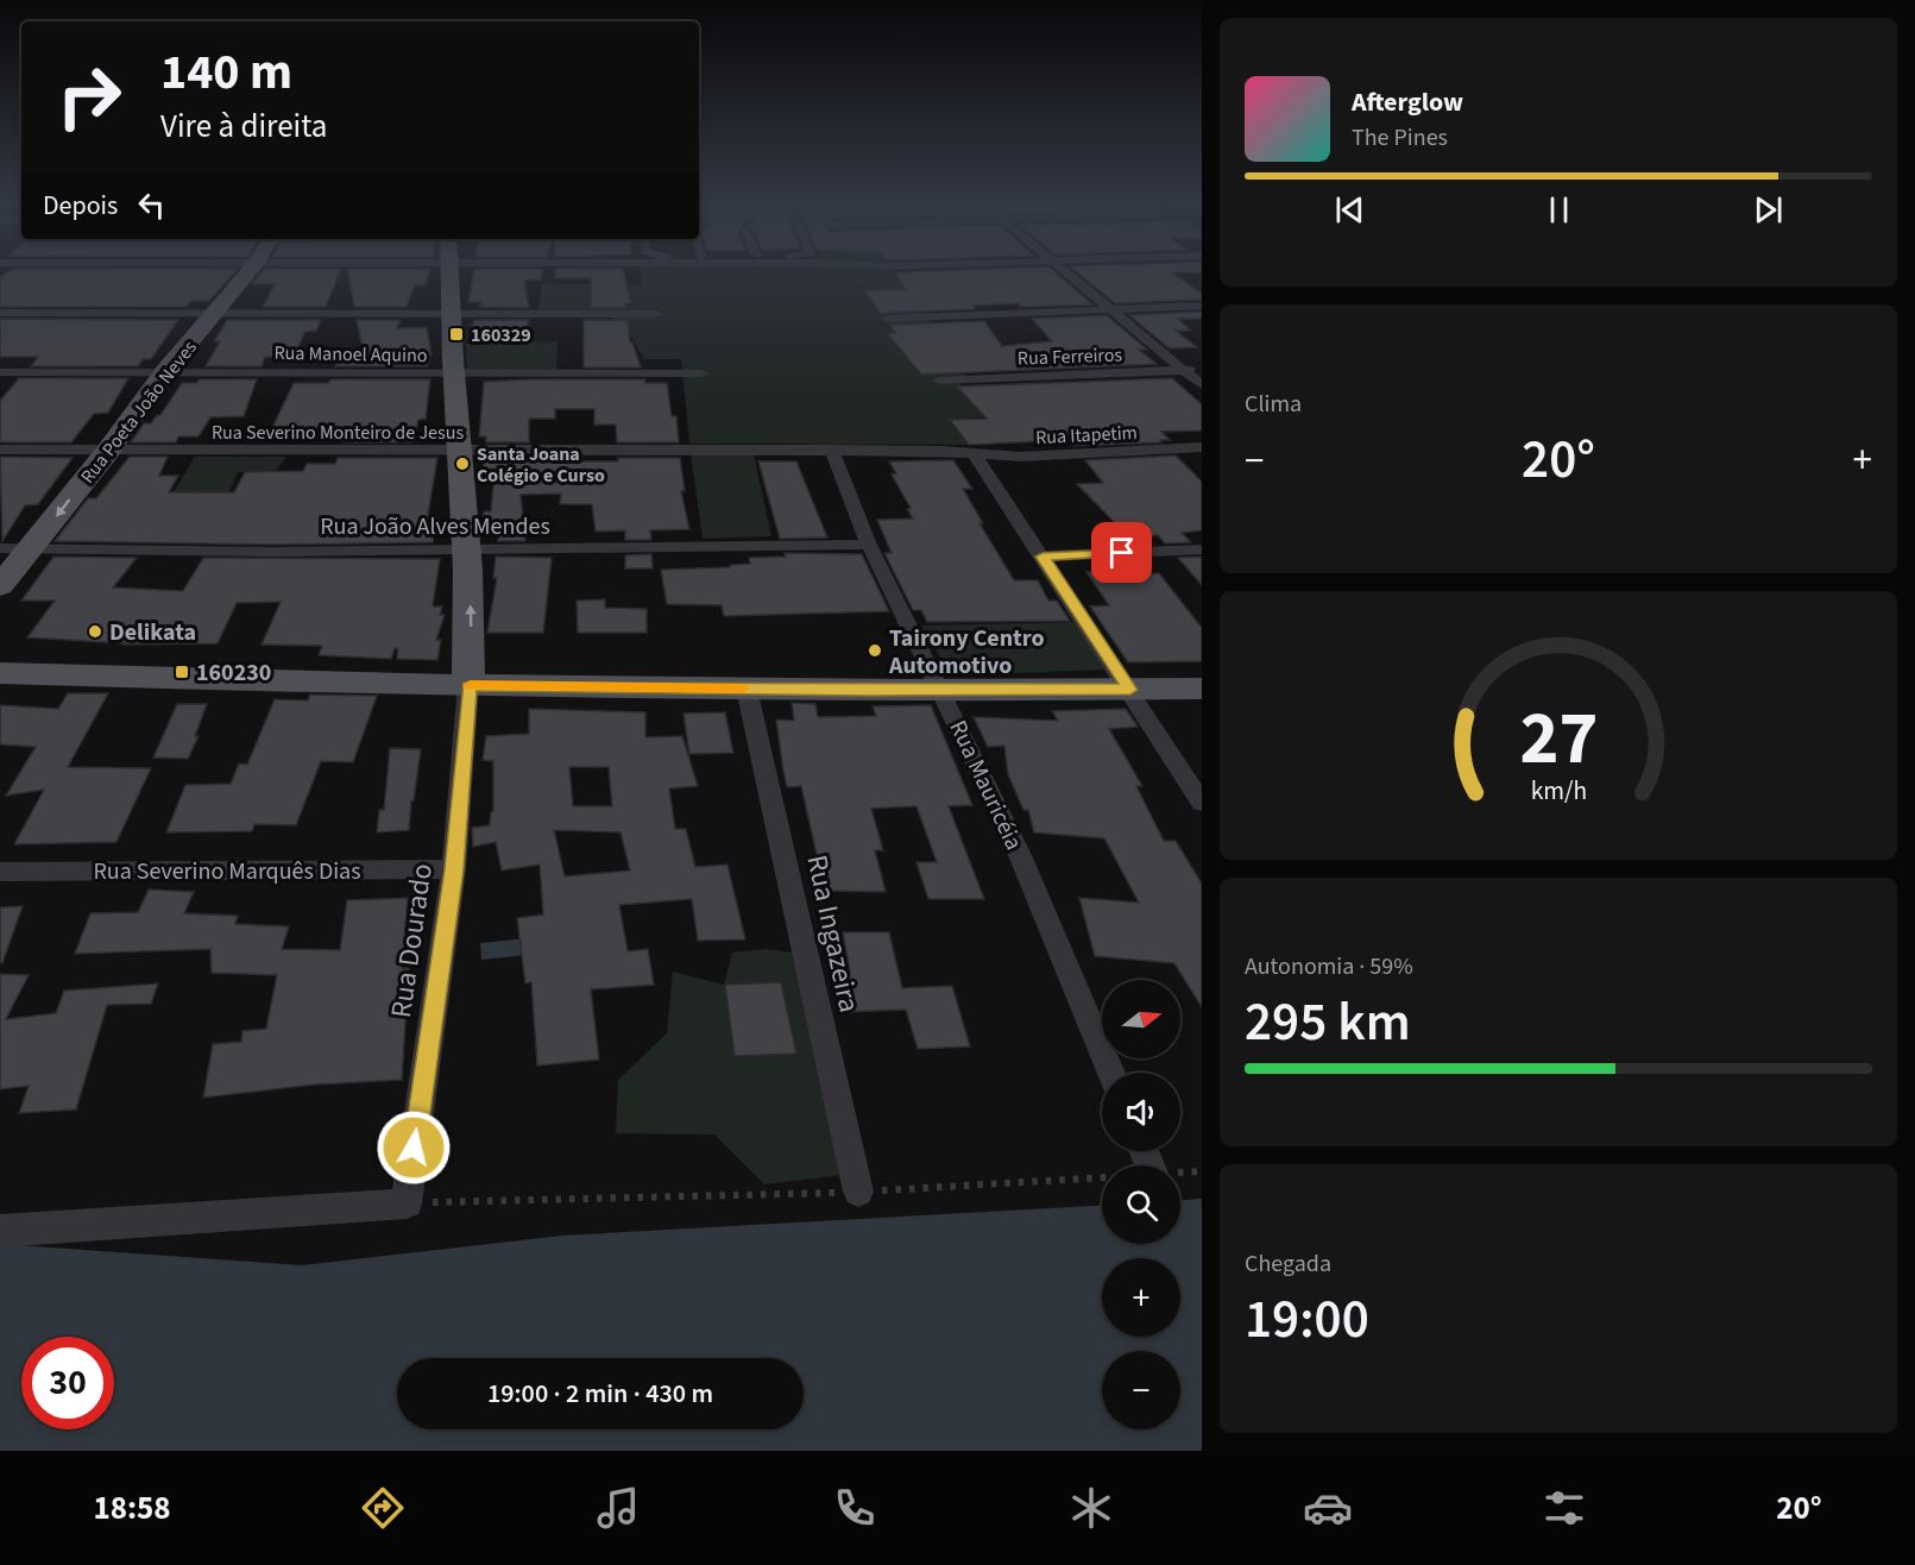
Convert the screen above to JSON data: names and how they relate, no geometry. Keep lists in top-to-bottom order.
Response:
{
  "streets": {
    "main road": ["Rua Poeta João Neves"],
    "street": [
      "Rua Manoel Aquino",
      "Rua Ferreiros",
      "Rua Severino Monteiro de Jesus",
      "Rua Itapetim",
      "Rua João Alves Mendes",
      "Rua Mauricéia",
      "Rua Severino Marquês Dias",
      "Rua Ingazeira",
      "Rua Dourado"
    ]
  },
  "crossings": [
    ["Rua Manoel Aquino", "Rua Poeta João Neves"],
    ["Rua Poeta João Neves", "Rua Severino Monteiro de Jesus"],
    ["Rua Poeta João Neves", "Rua João Alves Mendes"],
    ["Rua Severino Monteiro de Jesus", "Rua Itapetim"],
    ["Rua Severino Monteiro de Jesus", "Rua Mauricéia"],
    ["Rua João Alves Mendes", "Rua Mauricéia"],
    ["Rua Severino Marquês Dias", "Rua Dourado"]
  ],
  "places": {
    "transit": ["160329", "160230"],
    "other": ["Santa Joana Colégio e Curso", "Delikata", "Tairony Centro Automotivo"]
  },
  "north": "right",
  "page": {
    "turn": ["140 m", "Vire à direita"],
    "song": ["Afterglow", "The Pines"],
    "then": "Depois",
    "tile": [
      "Clima",
      ["Autonomia · 59%", "295 km"],
      ["Chegada", "19:00"]
    ],
    "heat": ["−", "20°", "+"],
    "map_buttons": ["+", "−"],
    "limit": "30",
    "trip": "19:00 · 2 min · 430 m",
    "tabs": ["18:58", "20°"],
    "gauge": ["27", "km/h"]
  }
}
